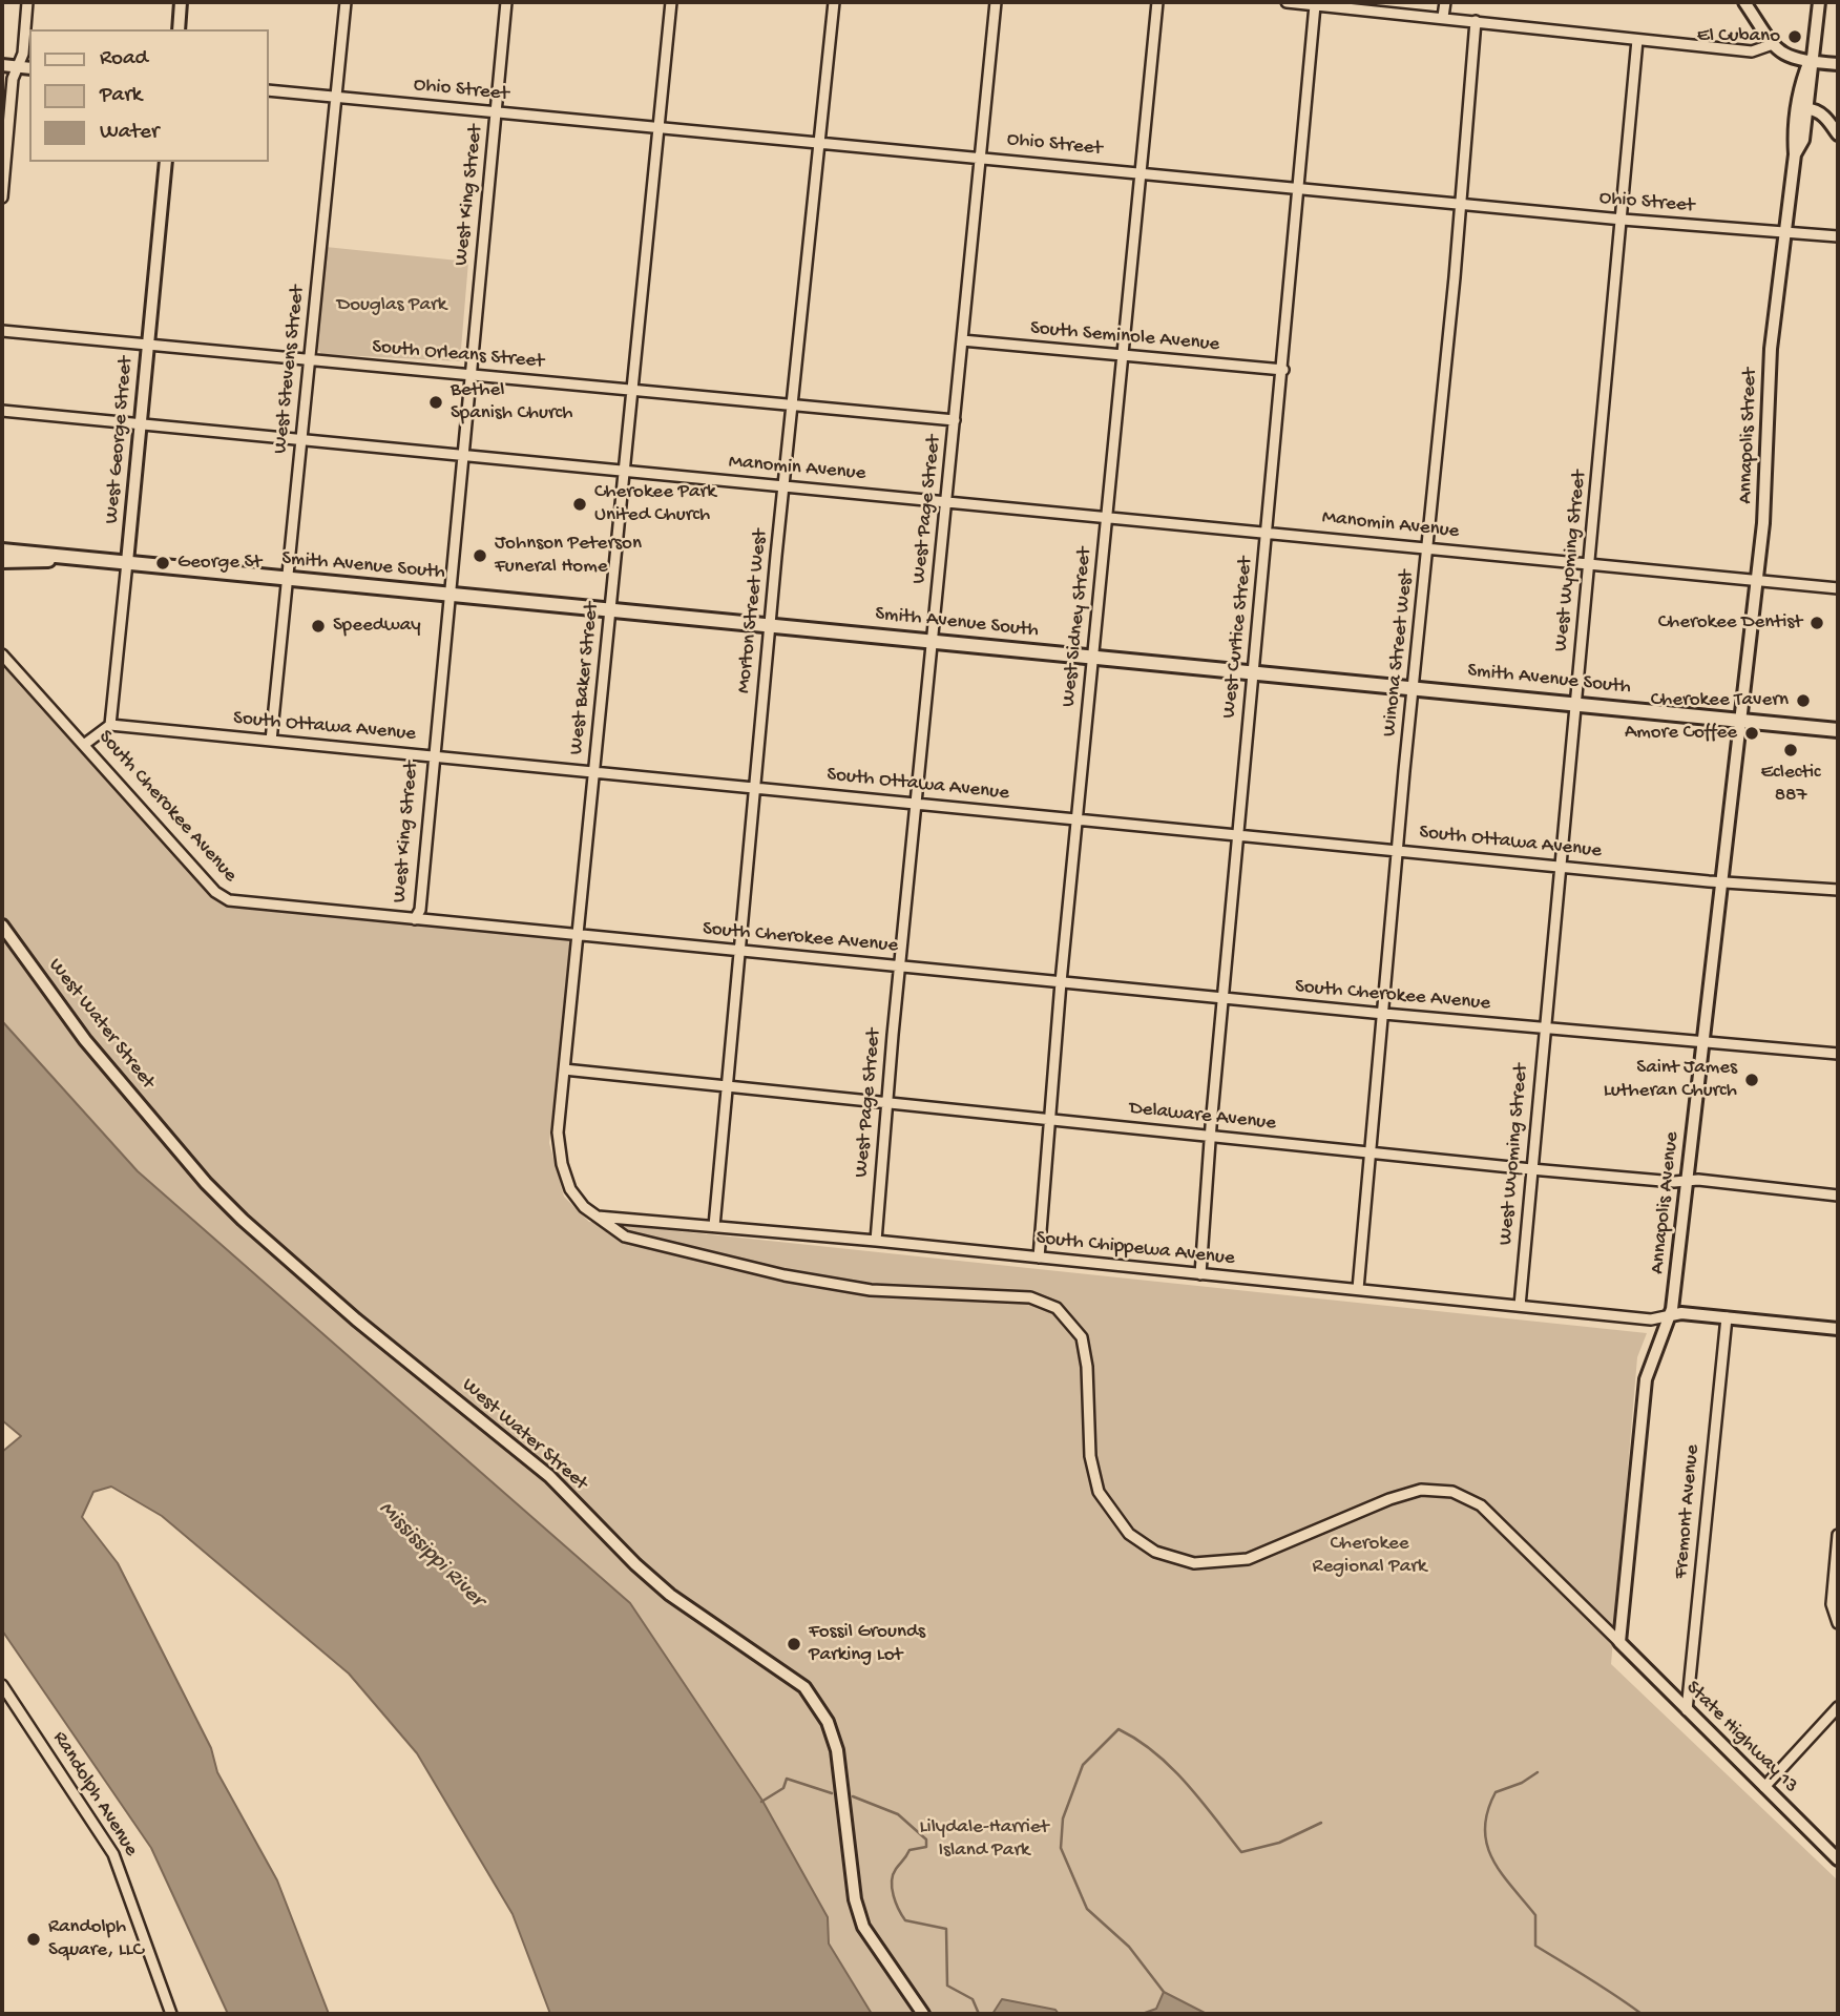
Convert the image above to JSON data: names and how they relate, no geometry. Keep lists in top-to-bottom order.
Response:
{
  "streets": {
    "main road": ["Smith Avenue South"],
    "street": [
      "Ohio Street",
      "West King Street",
      "South Seminole Avenue",
      "South Orleans Street",
      "West Stevens Street",
      "Annapolis Street",
      "West George Street",
      "Manomin Avenue",
      "West Page Street",
      "West Wyoming Street",
      "Morton Street West",
      "West Sidney Street",
      "West Curtice Street",
      "Winona Street West",
      "West Baker Street",
      "South Ottawa Avenue",
      "South Cherokee Avenue",
      "West Water Street",
      "Delaware Avenue",
      "Annapolis Avenue",
      "South Chippewa Avenue",
      "Fremont Avenue",
      "State Highway 13",
      "Randolph Avenue"
    ]
  },
  "crossings": [
    ["Ohio Street", "West King Street"],
    ["Ohio Street", "West Stevens Street"],
    ["Ohio Street", "Annapolis Street"],
    ["Ohio Street", "West Page Street"],
    ["Ohio Street", "West Wyoming Street"],
    ["Ohio Street", "Morton Street West"],
    ["Ohio Street", "West Sidney Street"],
    ["Ohio Street", "West Curtice Street"],
    ["Ohio Street", "Winona Street West"],
    ["Ohio Street", "West Baker Street"],
    ["West King Street", "South Orleans Street"],
    ["West King Street", "Manomin Avenue"],
    ["West King Street", "Smith Avenue South"],
    ["West King Street", "South Ottawa Avenue"],
    ["West King Street", "South Cherokee Avenue"],
    ["South Seminole Avenue", "West Page Street"],
    ["South Seminole Avenue", "West Sidney Street"],
    ["South Seminole Avenue", "West Curtice Street"],
    ["South Orleans Street", "West Stevens Street"],
    ["South Orleans Street", "West George Street"],
    ["South Orleans Street", "West Page Street"],
    ["South Orleans Street", "Morton Street West"],
    ["South Orleans Street", "West Baker Street"],
    ["West Stevens Street", "Manomin Avenue"],
    ["West Stevens Street", "Smith Avenue South"],
    ["West Stevens Street", "South Ottawa Avenue"],
    ["Annapolis Street", "Manomin Avenue"],
    ["Annapolis Street", "Smith Avenue South"],
    ["Annapolis Street", "Annapolis Avenue"],
    ["West George Street", "Manomin Avenue"],
    ["West George Street", "Smith Avenue South"],
    ["West George Street", "South Ottawa Avenue"],
    ["Manomin Avenue", "West Page Street"],
    ["Manomin Avenue", "West Wyoming Street"],
    ["Manomin Avenue", "Morton Street West"],
    ["Manomin Avenue", "West Sidney Street"],
    ["Manomin Avenue", "West Curtice Street"],
    ["Manomin Avenue", "Winona Street West"],
    ["Manomin Avenue", "West Baker Street"],
    ["West Page Street", "Smith Avenue South"],
    ["West Page Street", "South Ottawa Avenue"],
    ["West Page Street", "South Cherokee Avenue"],
    ["West Page Street", "Delaware Avenue"],
    ["West Page Street", "South Chippewa Avenue"],
    ["West Wyoming Street", "Smith Avenue South"],
    ["West Wyoming Street", "South Ottawa Avenue"],
    ["West Wyoming Street", "South Cherokee Avenue"],
    ["West Wyoming Street", "Delaware Avenue"],
    ["West Wyoming Street", "South Chippewa Avenue"],
    ["Smith Avenue South", "Morton Street West"],
    ["Smith Avenue South", "West Sidney Street"],
    ["Smith Avenue South", "West Curtice Street"],
    ["Smith Avenue South", "Winona Street West"],
    ["Smith Avenue South", "West Baker Street"],
    ["Smith Avenue South", "Annapolis Avenue"],
    ["Morton Street West", "South Ottawa Avenue"],
    ["Morton Street West", "South Cherokee Avenue"],
    ["Morton Street West", "Delaware Avenue"],
    ["Morton Street West", "South Chippewa Avenue"],
    ["West Sidney Street", "South Ottawa Avenue"],
    ["West Sidney Street", "South Cherokee Avenue"],
    ["West Sidney Street", "Delaware Avenue"],
    ["West Sidney Street", "South Chippewa Avenue"],
    ["West Curtice Street", "South Ottawa Avenue"],
    ["West Curtice Street", "South Cherokee Avenue"],
    ["West Curtice Street", "Delaware Avenue"],
    ["West Curtice Street", "South Chippewa Avenue"],
    ["Winona Street West", "South Ottawa Avenue"],
    ["Winona Street West", "South Cherokee Avenue"],
    ["Winona Street West", "Delaware Avenue"],
    ["Winona Street West", "South Chippewa Avenue"],
    ["West Baker Street", "South Ottawa Avenue"],
    ["West Baker Street", "South Cherokee Avenue"],
    ["West Baker Street", "Delaware Avenue"],
    ["West Baker Street", "Annapolis Avenue"],
    ["West Baker Street", "South Chippewa Avenue"],
    ["West Baker Street", "State Highway 13"],
    ["South Ottawa Avenue", "Annapolis Avenue"],
    ["South Cherokee Avenue", "Annapolis Avenue"],
    ["Delaware Avenue", "Annapolis Avenue"],
    ["Annapolis Avenue", "South Chippewa Avenue"],
    ["Annapolis Avenue", "State Highway 13"],
    ["Fremont Avenue", "State Highway 13"]
  ],
  "water": ["Mississippi River"],
  "parks": ["Douglas Park", "Cherokee Regional Park", "Lilydale-Harriet Island Park"],
  "places": [
    "El Cubano",
    "Bethel Spanish Church",
    "Cherokee Park United Church",
    "Johnson Peterson Funeral Home",
    "George St",
    "Cherokee Dentist",
    "Speedway",
    "Cherokee Tavern",
    "Amore Coffee",
    "Eclectic 887",
    "Saint James Lutheran Church",
    "Fossil Grounds Parking Lot",
    "Randolph Square, LLC"
  ],
  "legend": ["Road", "Park", "Water"]
}
